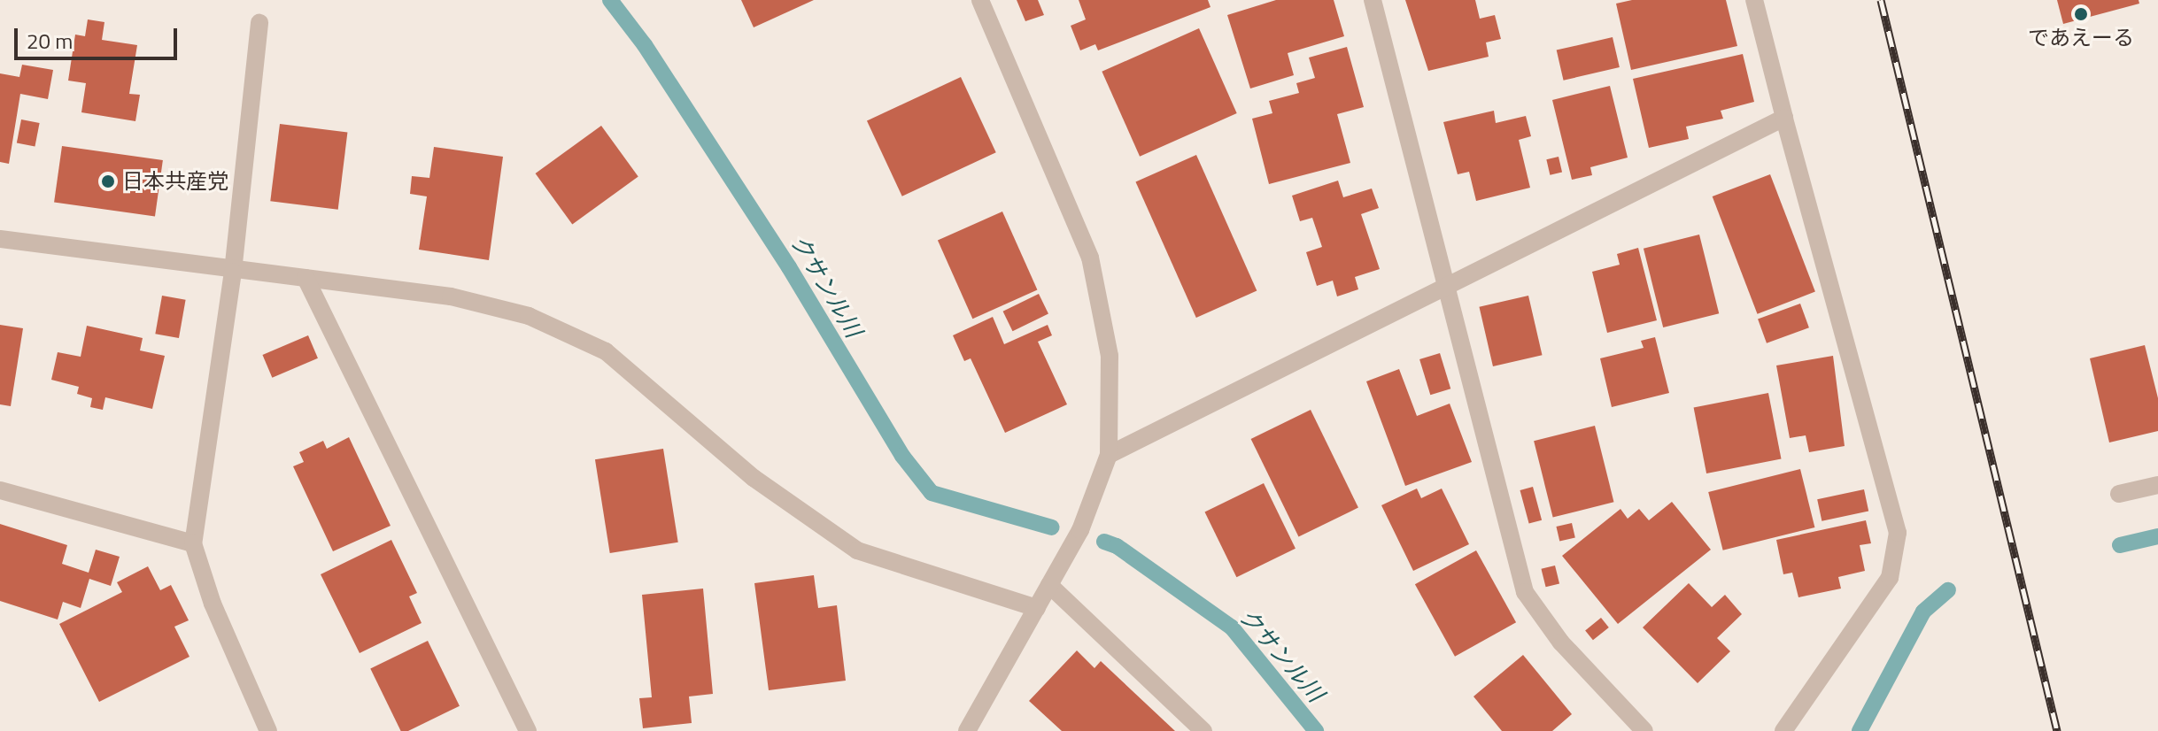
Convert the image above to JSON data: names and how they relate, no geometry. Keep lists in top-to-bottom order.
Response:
{
  "water": ["クサンル川"],
  "places": ["であえーる", "日本共産党"],
  "scale_bar": "20 m"
}
